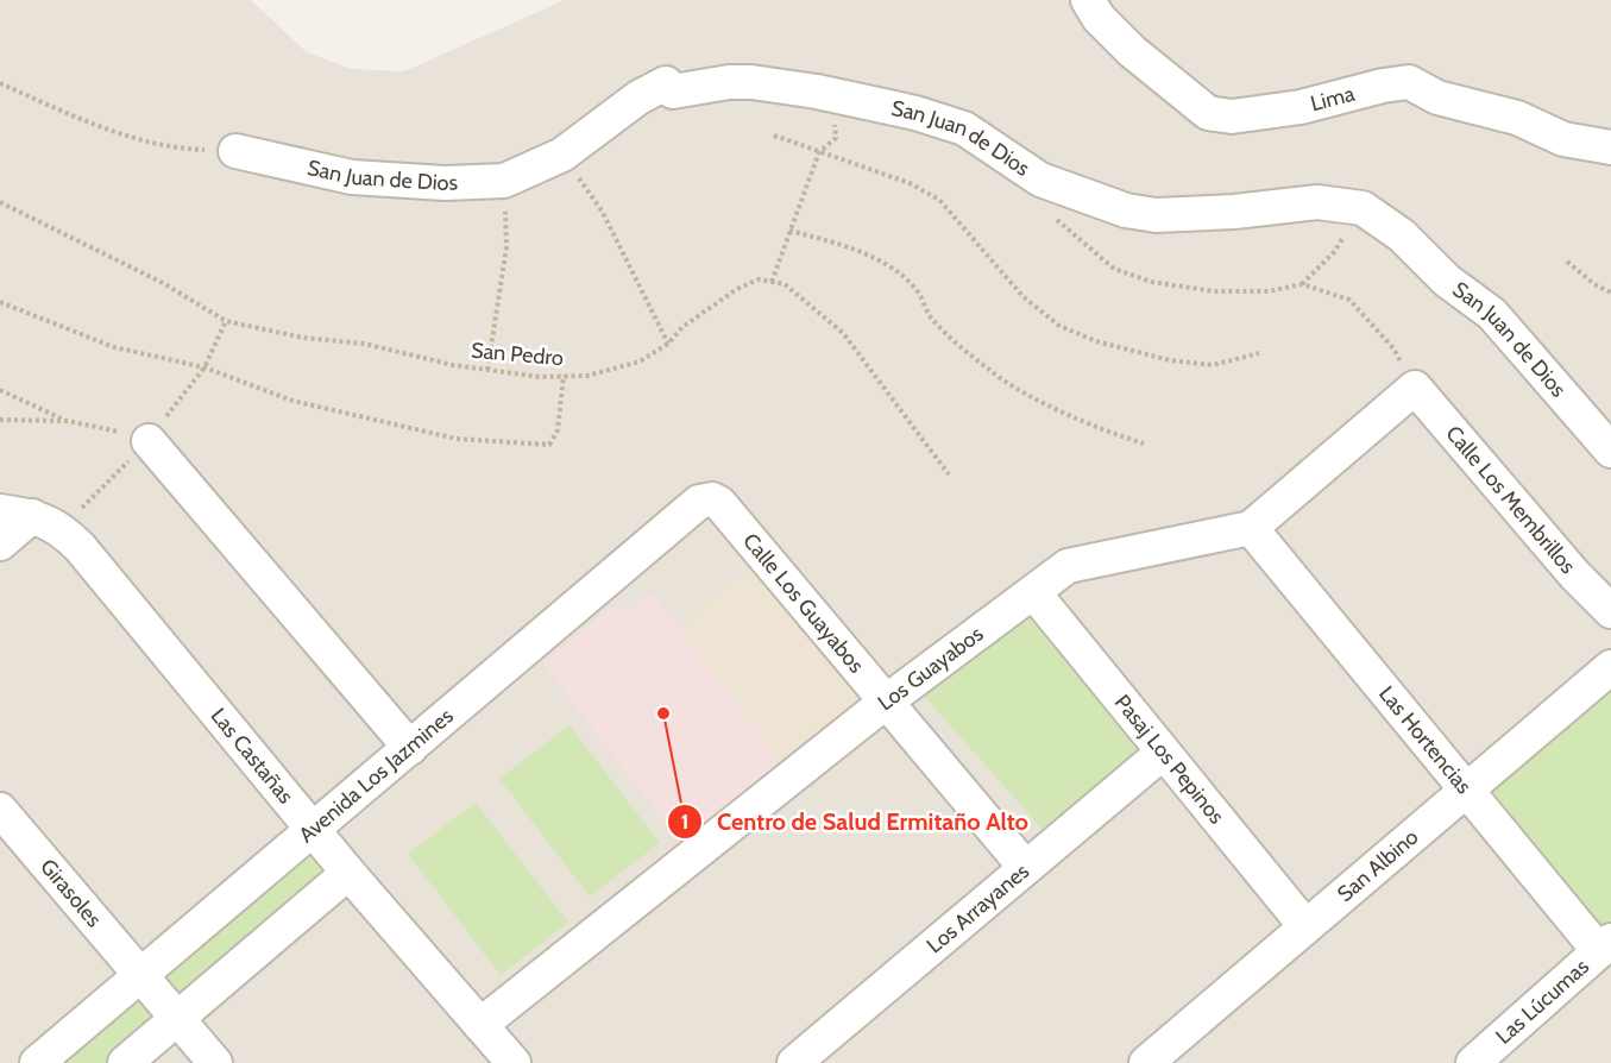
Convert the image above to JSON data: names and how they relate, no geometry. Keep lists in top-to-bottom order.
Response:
{
  "streets": {
    "street": [
      "Lima",
      "San Juan de Dios",
      "Calle Los Membrillos",
      "Calle Los Guayabos",
      "Los Guayabos",
      "Las Hortencias",
      "Las Castañas",
      "Pasaj Los Pepinos",
      "Avenida Los Jazmines",
      "San Albino",
      "Girasoles",
      "Los Arrayanes",
      "Las Lúcumas"
    ],
    "path": ["San Pedro"]
  },
  "crossings": [
    ["Calle Los Membrillos", "Los Guayabos"],
    ["Calle Los Guayabos", "Los Guayabos"],
    ["Calle Los Guayabos", "Avenida Los Jazmines"],
    ["Calle Los Guayabos", "Los Arrayanes"],
    ["Los Guayabos", "Las Hortencias"],
    ["Los Guayabos", "Las Castañas"],
    ["Los Guayabos", "Pasaj Los Pepinos"],
    ["Las Hortencias", "San Albino"],
    ["Las Hortencias", "Las Lúcumas"],
    ["Las Castañas", "Avenida Los Jazmines"],
    ["Pasaj Los Pepinos", "San Albino"],
    ["Pasaj Los Pepinos", "Los Arrayanes"],
    ["Avenida Los Jazmines", "Girasoles"]
  ],
  "places": ["Centro de Salud Ermitaño Alto"]
}
